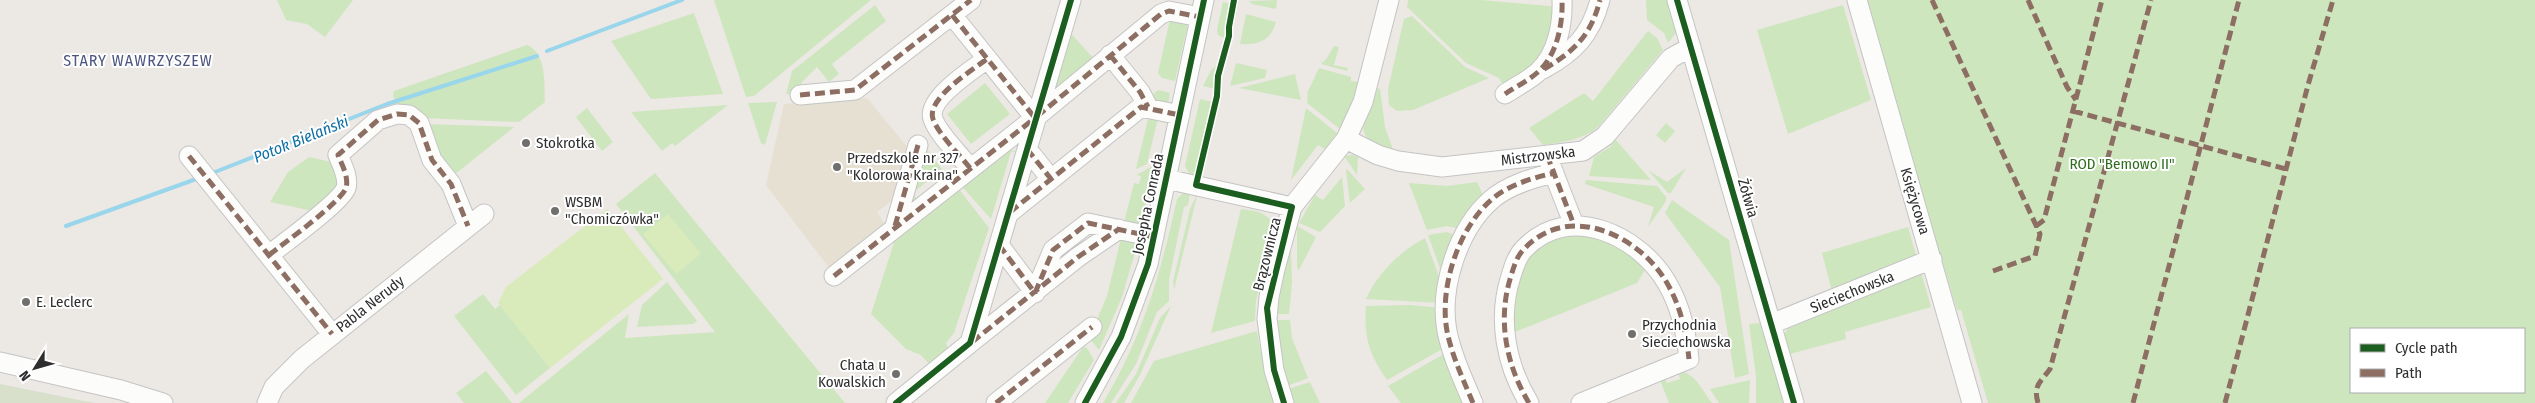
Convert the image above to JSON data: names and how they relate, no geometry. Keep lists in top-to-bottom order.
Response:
{
  "streets": {
    "street": [
      "Mistrzowska",
      "Żółwia",
      "Księżycowa",
      "Josepha Conrada",
      "Brązownicza",
      "Sieciechowska",
      "Pabla Nerudy"
    ]
  },
  "crossings": [
    ["Mistrzowska", "Żółwia"],
    ["Mistrzowska", "Brązownicza"],
    ["Żółwia", "Sieciechowska"],
    ["Księżycowa", "Sieciechowska"],
    ["Josepha Conrada", "Brązownicza"]
  ],
  "districts": ["STARY WAWRZYSZEW"],
  "water": ["Potok Bielański"],
  "parks": ["ROD \"Bemowo II\""],
  "places": [
    "Stokrotka",
    "Przedszkole nr 327 \"Kolorowa Kraina\"",
    "WSBM \"Chomiczówka\"",
    "E. Leclerc",
    "Przychodnia Sieciechowska",
    "Chata u Kowalskich"
  ],
  "legend": ["Cycle path", "Path"],
  "north": "bottom left"
}
